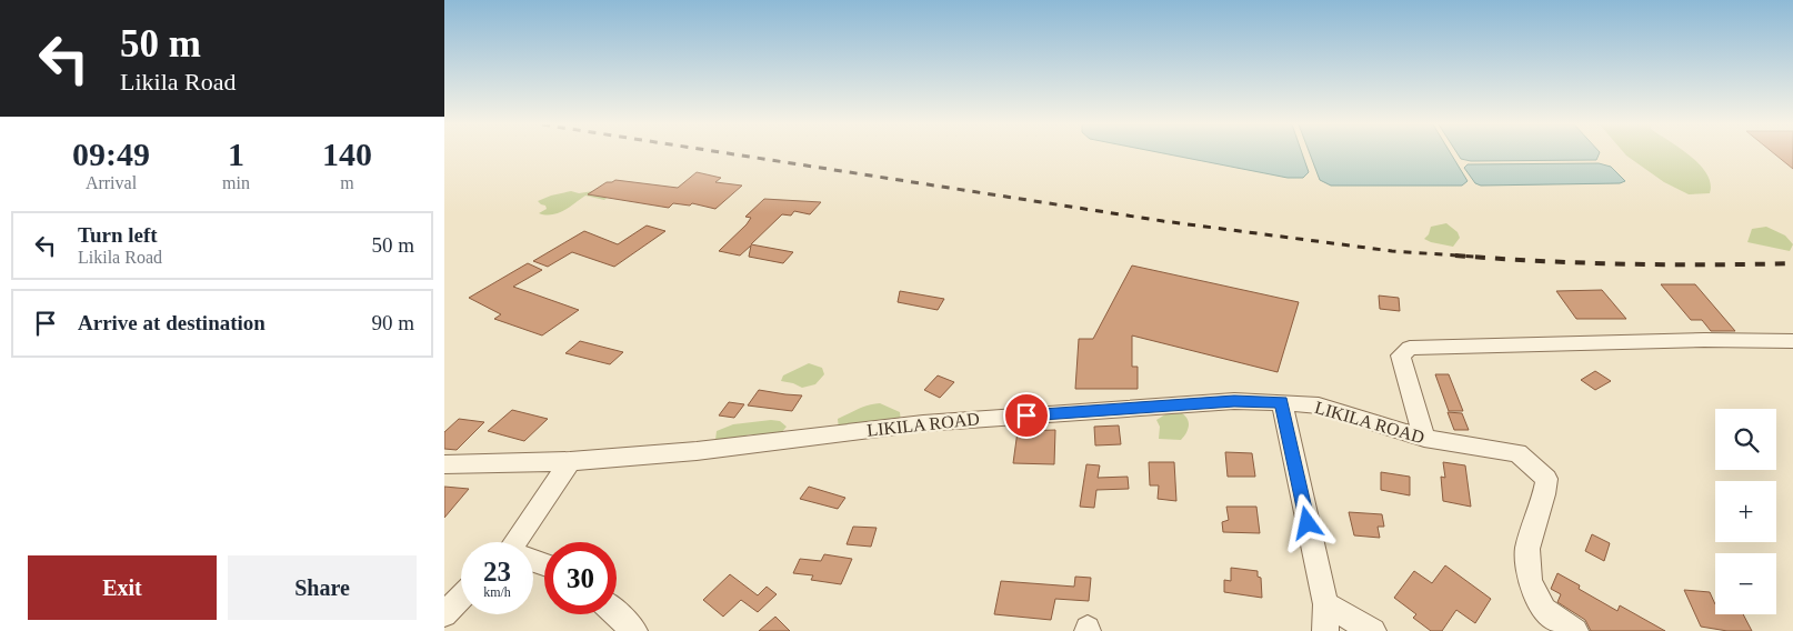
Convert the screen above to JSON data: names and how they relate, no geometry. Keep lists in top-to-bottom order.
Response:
{
  "streets": {
    "street": ["LIKILA ROAD"]
  },
  "page": {
    "turn": ["50 m", "Likila Road"],
    "eta": [
      "09:49",
      "Arrival",
      "1",
      "min",
      "140",
      "m"
    ],
    "list": [
      {
        "name": "Turn left",
        "note": "Likila Road",
        "value": "50 m"
      },
      {
        "name": "Arrive at destination",
        "value": "90 m"
      }
    ],
    "map_buttons": ["+", "−"],
    "speed": "23 km/h",
    "limit": "30",
    "buttons": ["Exit", "Share"]
  }
}
